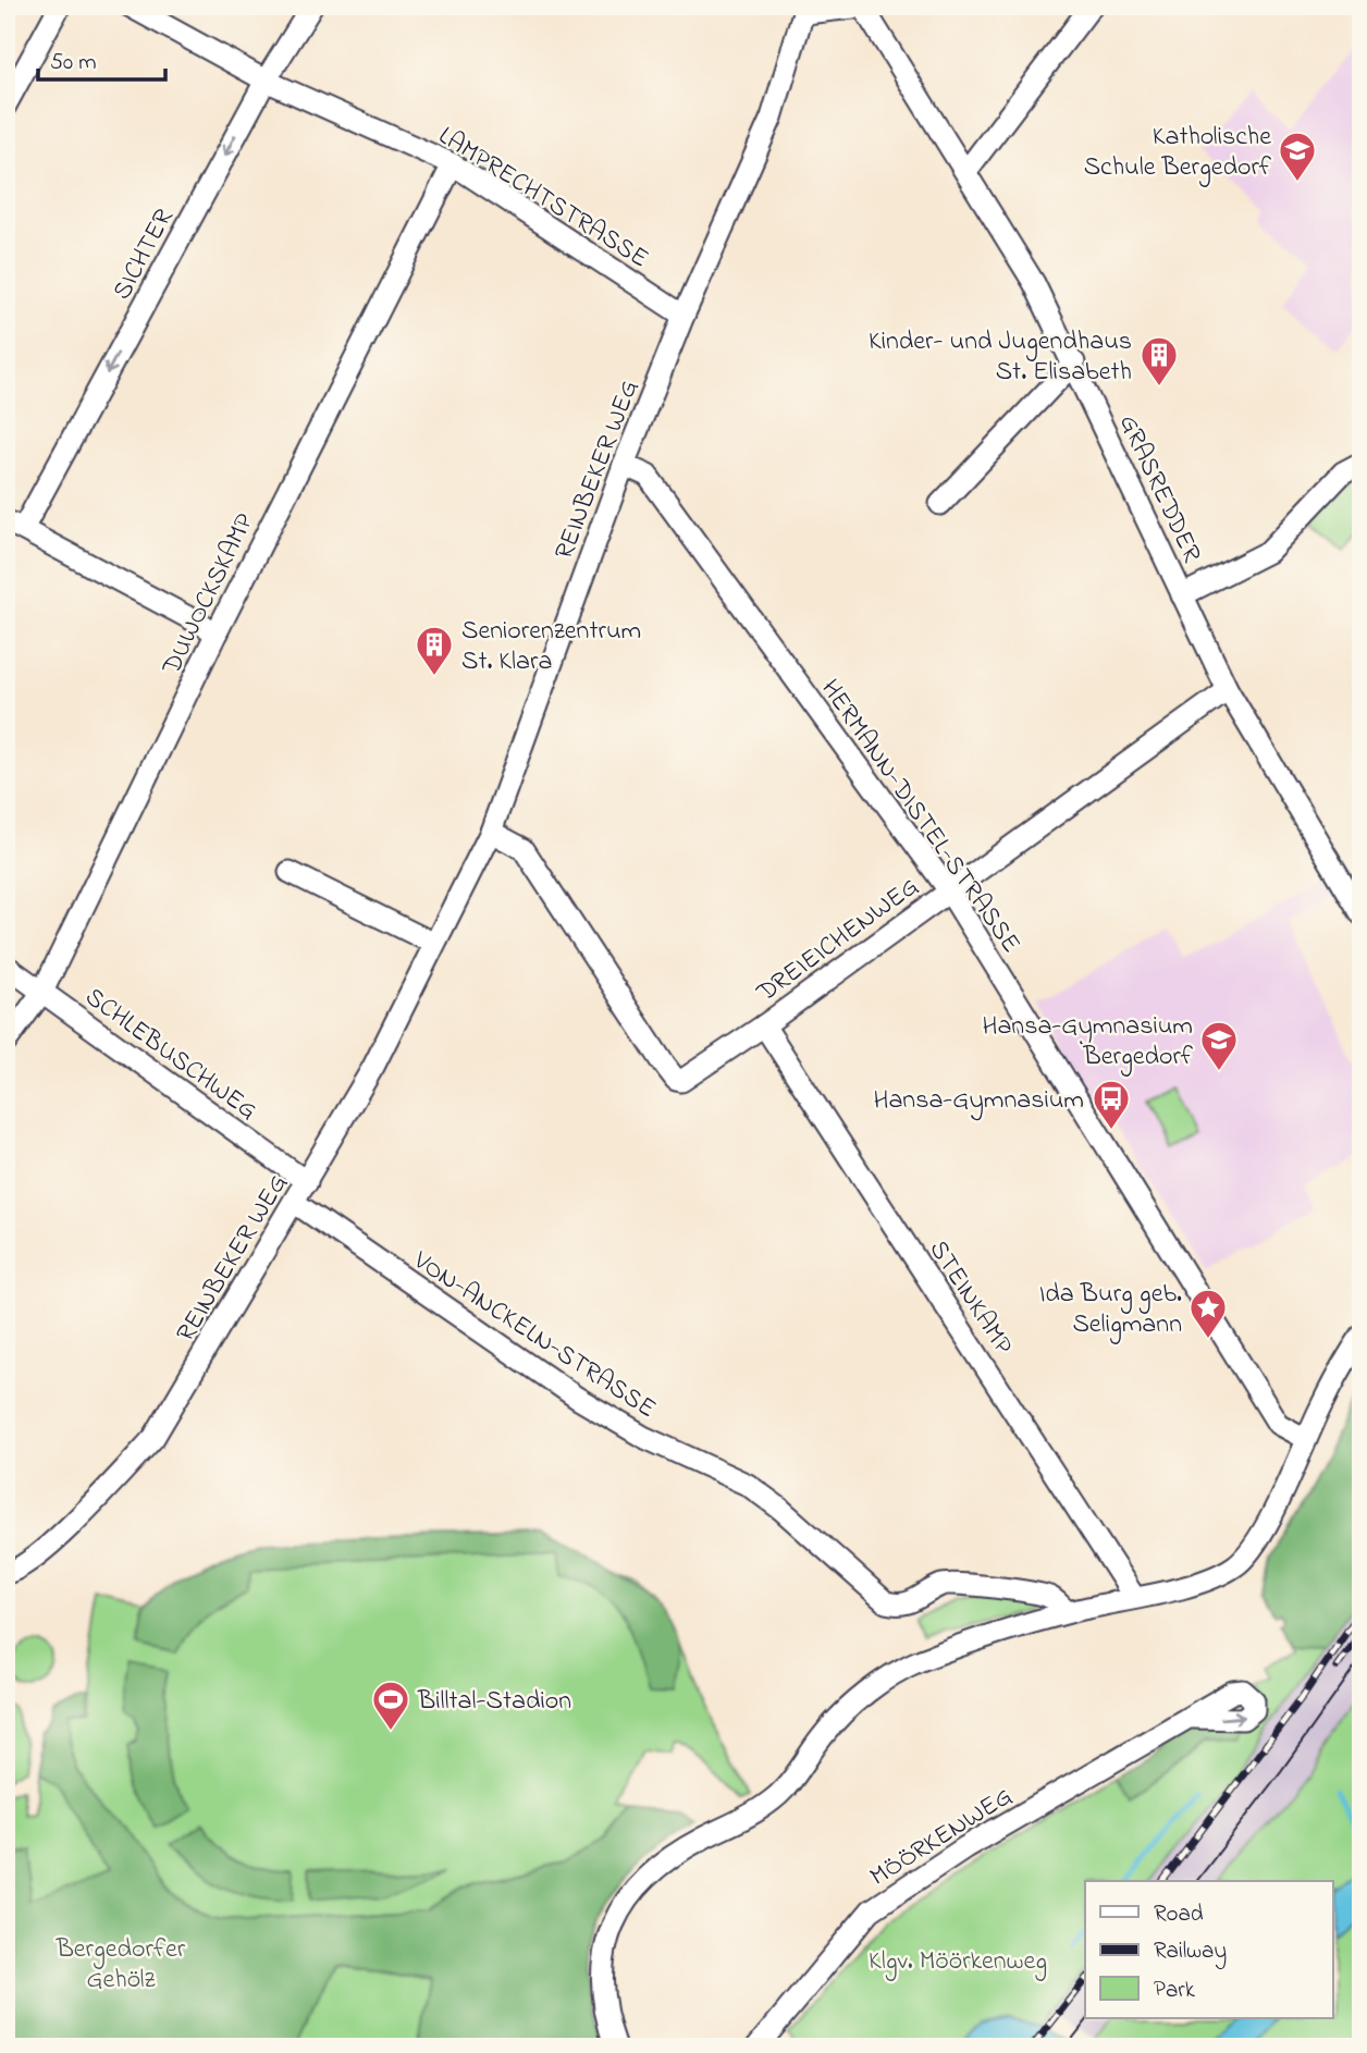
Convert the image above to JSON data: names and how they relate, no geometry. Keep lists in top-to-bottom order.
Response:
{
  "streets": {
    "street": [
      "LAMPRECHTSTRASSE",
      "SICHTER",
      "REINBEKER WEG",
      "GRASREDDER",
      "DUWOCKSKAMP",
      "HERMANN-DISTEL-STRASSE",
      "DREIEICHENWEG",
      "SCHLEBUSCHWEG",
      "STEINKAMP",
      "VON-ANCKELN-STRASSE",
      "MÖÖRKENWEG"
    ]
  },
  "crossings": [
    ["LAMPRECHTSTRASSE", "SICHTER"],
    ["LAMPRECHTSTRASSE", "REINBEKER WEG"],
    ["LAMPRECHTSTRASSE", "DUWOCKSKAMP"],
    ["REINBEKER WEG", "GRASREDDER"],
    ["REINBEKER WEG", "HERMANN-DISTEL-STRASSE"],
    ["REINBEKER WEG", "DREIEICHENWEG"],
    ["REINBEKER WEG", "SCHLEBUSCHWEG"],
    ["REINBEKER WEG", "VON-ANCKELN-STRASSE"],
    ["GRASREDDER", "DREIEICHENWEG"],
    ["DUWOCKSKAMP", "SCHLEBUSCHWEG"],
    ["HERMANN-DISTEL-STRASSE", "DREIEICHENWEG"],
    ["DREIEICHENWEG", "STEINKAMP"]
  ],
  "one_way": ["SICHTER"],
  "parks": ["Bergedorfer Gehölz", "Klgv. Möörkenweg"],
  "places": {
    "school or university": ["Katholische Schule Bergedorf", "Hansa-Gymnasium Bergedorf"],
    "building": ["Kinder- und Jugendhaus St. Elisabeth", "Seniorenzentrum St. Klara"],
    "bus stop": ["Hansa-Gymnasium"],
    "place": ["Ida Burg geb. Seligmann"],
    "sports": ["Billtal-Stadion"]
  },
  "legend": ["Road", "Railway", "Park"],
  "scale_bar": "50 m"
}
